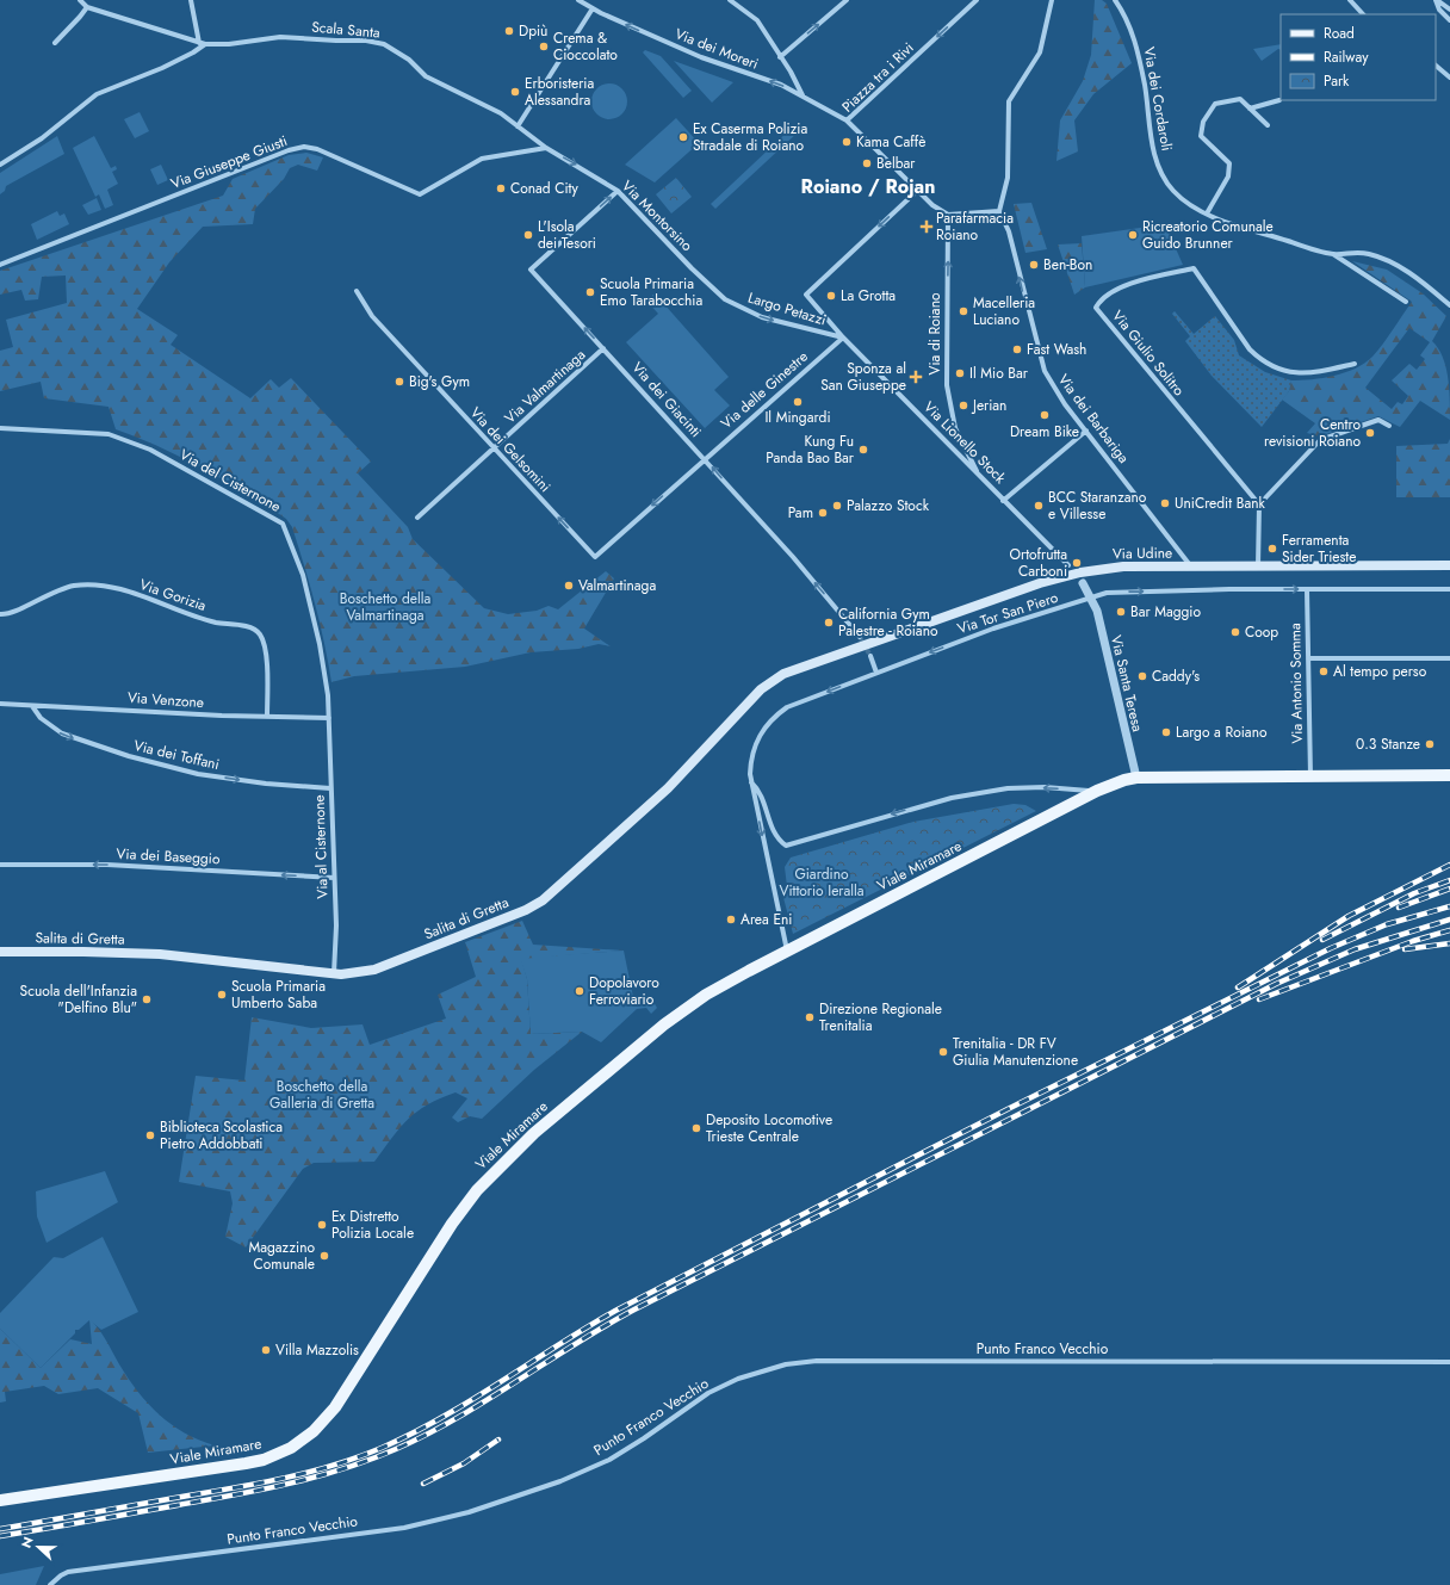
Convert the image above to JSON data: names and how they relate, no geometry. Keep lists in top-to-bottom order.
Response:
{
  "streets": {
    "main road": ["Via Udine", "Viale Miramare", "Salita di Gretta"],
    "street": [
      "Scala Santa",
      "Via dei Moreri",
      "Piazza tra i Rivi",
      "Via dei Cordaroli",
      "Via Giuseppe Giusti",
      "Via Montorsino",
      "Largo Petazzi",
      "Via di Roiano",
      "Via Giulio Solitro",
      "Via Valmartinaga",
      "Via delle Ginestre",
      "Via dei Giacinti",
      "Via dei Barbariga",
      "Via Lionello Stock",
      "Via dei Gelsomini",
      "Via del Cisternone",
      "Via Gorizia",
      "Via Tor San Piero",
      "Via Santa Teresa",
      "Via Antonio Somma",
      "Via Venzone",
      "Via dei Toffani",
      "Via al Cisternone",
      "Via dei Baseggio",
      "Punto Franco Vecchio"
    ]
  },
  "crossings": [
    ["Scala Santa", "Via Montorsino"],
    ["Via dei Moreri", "Piazza tra i Rivi"],
    ["Piazza tra i Rivi", "Via di Roiano"],
    ["Piazza tra i Rivi", "Via Lionello Stock"],
    ["Via Giuseppe Giusti", "Via Montorsino"],
    ["Via Montorsino", "Largo Petazzi"],
    ["Via Montorsino", "Via dei Giacinti"],
    ["Largo Petazzi", "Via delle Ginestre"],
    ["Largo Petazzi", "Via Lionello Stock"],
    ["Via di Roiano", "Via Lionello Stock"],
    ["Via Valmartinaga", "Via dei Giacinti"],
    ["Via Valmartinaga", "Via dei Gelsomini"],
    ["Via delle Ginestre", "Via dei Giacinti"],
    ["Via delle Ginestre", "Via Lionello Stock"],
    ["Via delle Ginestre", "Via dei Gelsomini"],
    ["Via dei Barbariga", "Via Udine"],
    ["Via del Cisternone", "Via Venzone"],
    ["Via del Cisternone", "Via al Cisternone"],
    ["Via Udine", "Salita di Gretta"],
    ["Via Gorizia", "Via Venzone"],
    ["Via Tor San Piero", "Via Santa Teresa"],
    ["Via Tor San Piero", "Via Antonio Somma"],
    ["Via Tor San Piero", "Viale Miramare"],
    ["Via Santa Teresa", "Viale Miramare"],
    ["Via Antonio Somma", "Viale Miramare"],
    ["Via Venzone", "Via dei Toffani"],
    ["Via Venzone", "Via al Cisternone"],
    ["Via dei Toffani", "Via al Cisternone"],
    ["Via al Cisternone", "Via dei Baseggio"],
    ["Via al Cisternone", "Salita di Gretta"]
  ],
  "one_way": [
    "Via dei Moreri",
    "Piazza tra i Rivi",
    "Largo Petazzi",
    "Via di Roiano",
    "Via delle Ginestre",
    "Via dei Barbariga",
    "Via dei Gelsomini",
    "Via dei Toffani",
    "Via dei Baseggio"
  ],
  "districts": ["Roiano / Rojan"],
  "parks": ["Boschetto della Valmartinaga", "Giardino Vittorio Ieralla", "Boschetto della Galleria di Gretta"],
  "places": {
    "other": [
      "Dpiù",
      "Crema & Cioccolato",
      "Erboristeria Alessandra",
      "Ex Caserma Polizia Stradale di Roiano",
      "Kama Caffè",
      "Belbar",
      "Conad City",
      "L'Isola dei Tesori",
      "Ricreatorio Comunale Guido Brunner",
      "Ben-Bon",
      "Scuola Primaria Emo Tarabocchia",
      "La Grotta",
      "Macelleria Luciano",
      "Fast Wash",
      "Il Mio Bar",
      "Big's Gym",
      "Il Mingardi",
      "Jerian",
      "Dream Bike",
      "Centro revisioni Roiano",
      "Kung Fu Panda Bao Bar",
      "UniCredit Bank",
      "Palazzo Stock",
      "BCC Staranzano e Villesse",
      "Pam",
      "Ferramenta Sider Trieste",
      "Ortofrutta Carboni",
      "Valmartinaga",
      "Bar Maggio",
      "California Gym Palestre - Roiano",
      "Coop",
      "Al tempo perso",
      "Caddy's",
      "Largo a Roiano",
      "0.3 Stanze",
      "Area Eni",
      "Dopolavoro Ferroviario",
      "Scuola Primaria Umberto Saba",
      "Scuola dell'Infanzia \"Delfino Blu\"",
      "Direzione Regionale Trenitalia",
      "Trenitalia - DR FV Giulia Manutenzione",
      "Deposito Locomotive Trieste Centrale",
      "Biblioteca Scolastica Pietro Addobbati",
      "Ex Distretto Polizia Locale",
      "Magazzino Comunale",
      "Villa Mazzolis"
    ],
    "health": ["Parafarmacia Roiano", "Sponza al San Giuseppe"]
  },
  "legend": ["Road", "Railway", "Park"],
  "north": "left"
}
